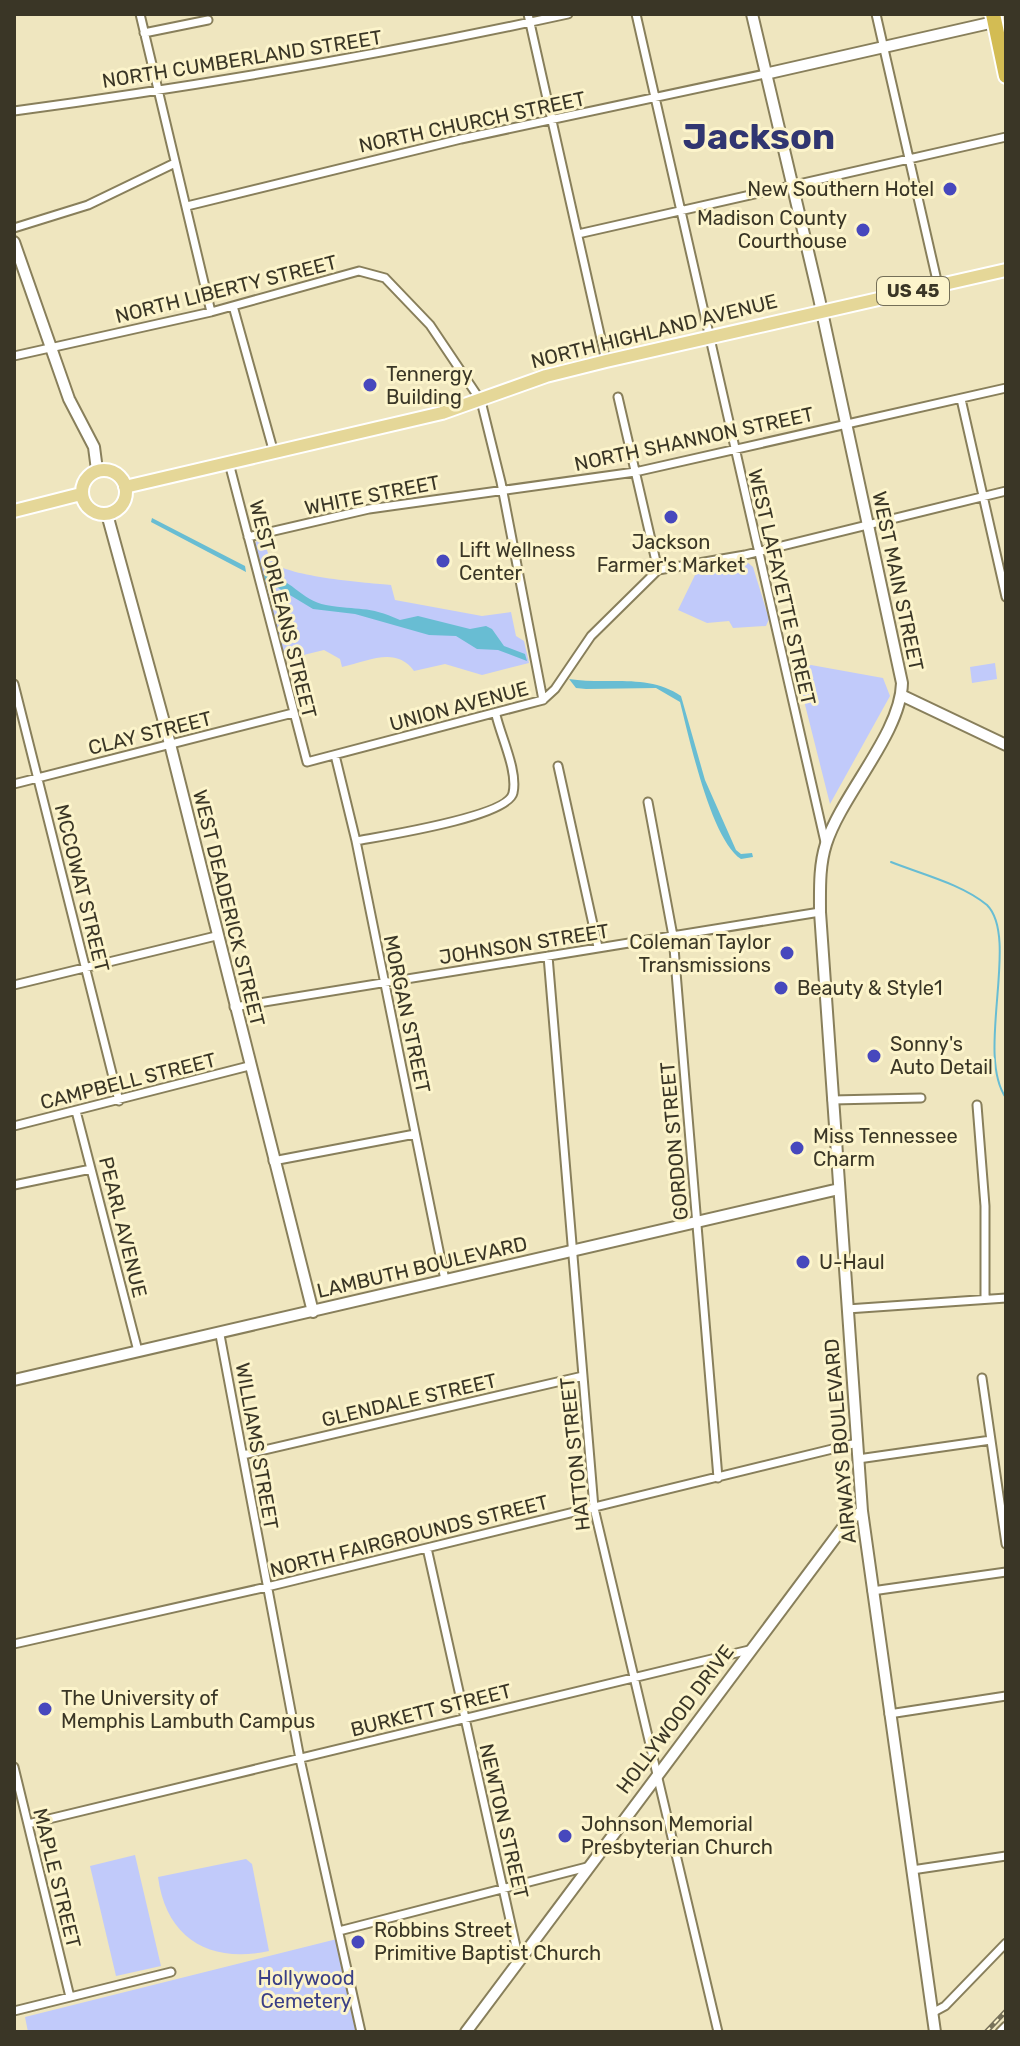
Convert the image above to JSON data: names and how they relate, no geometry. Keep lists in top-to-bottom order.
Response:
{
  "streets": {
    "main road": ["US 45", "NORTH HIGHLAND AVENUE"],
    "street": [
      "NORTH CUMBERLAND STREET",
      "NORTH CHURCH STREET",
      "NORTH LIBERTY STREET",
      "NORTH SHANNON STREET",
      "WHITE STREET",
      "WEST MAIN STREET",
      "WEST LAFAYETTE STREET",
      "WEST ORLEANS STREET",
      "UNION AVENUE",
      "CLAY STREET",
      "MCCOWAT STREET",
      "WEST DEADERICK STREET",
      "JOHNSON STREET",
      "MORGAN STREET",
      "CAMPBELL STREET",
      "GORDON STREET",
      "PEARL AVENUE",
      "LAMBUTH BOULEVARD",
      "GLENDALE STREET",
      "AIRWAYS BOULEVARD",
      "WILLIAMS STREET",
      "HATTON STREET",
      "NORTH FAIRGROUNDS STREET",
      "BURKETT STREET",
      "HOLLYWOOD DRIVE",
      "NEWTON STREET",
      "MAPLE STREET"
    ]
  },
  "crossings": [
    ["NORTH CHURCH STREET", "WEST MAIN STREET"],
    ["NORTH CHURCH STREET", "WEST LAFAYETTE STREET"],
    ["NORTH LIBERTY STREET", "NORTH HIGHLAND AVENUE"],
    ["US 45", "NORTH HIGHLAND AVENUE"],
    ["US 45", "WEST MAIN STREET"],
    ["NORTH HIGHLAND AVENUE", "WEST MAIN STREET"],
    ["NORTH HIGHLAND AVENUE", "WEST LAFAYETTE STREET"],
    ["NORTH HIGHLAND AVENUE", "WEST ORLEANS STREET"],
    ["NORTH HIGHLAND AVENUE", "WEST DEADERICK STREET"],
    ["NORTH SHANNON STREET", "WHITE STREET"],
    ["NORTH SHANNON STREET", "WEST MAIN STREET"],
    ["NORTH SHANNON STREET", "WEST LAFAYETTE STREET"],
    ["WHITE STREET", "WEST ORLEANS STREET"],
    ["WEST MAIN STREET", "WEST LAFAYETTE STREET"],
    ["WEST MAIN STREET", "AIRWAYS BOULEVARD"],
    ["WEST LAFAYETTE STREET", "AIRWAYS BOULEVARD"],
    ["WEST ORLEANS STREET", "UNION AVENUE"],
    ["WEST ORLEANS STREET", "CLAY STREET"],
    ["UNION AVENUE", "MORGAN STREET"],
    ["CLAY STREET", "MCCOWAT STREET"],
    ["CLAY STREET", "WEST DEADERICK STREET"],
    ["MCCOWAT STREET", "CAMPBELL STREET"],
    ["WEST DEADERICK STREET", "JOHNSON STREET"],
    ["WEST DEADERICK STREET", "CAMPBELL STREET"],
    ["WEST DEADERICK STREET", "LAMBUTH BOULEVARD"],
    ["JOHNSON STREET", "MORGAN STREET"],
    ["JOHNSON STREET", "GORDON STREET"],
    ["JOHNSON STREET", "AIRWAYS BOULEVARD"],
    ["JOHNSON STREET", "HATTON STREET"],
    ["MORGAN STREET", "LAMBUTH BOULEVARD"],
    ["CAMPBELL STREET", "PEARL AVENUE"],
    ["GORDON STREET", "LAMBUTH BOULEVARD"],
    ["GORDON STREET", "NORTH FAIRGROUNDS STREET"],
    ["PEARL AVENUE", "LAMBUTH BOULEVARD"],
    ["LAMBUTH BOULEVARD", "AIRWAYS BOULEVARD"],
    ["LAMBUTH BOULEVARD", "WILLIAMS STREET"],
    ["LAMBUTH BOULEVARD", "HATTON STREET"],
    ["GLENDALE STREET", "WILLIAMS STREET"],
    ["GLENDALE STREET", "HATTON STREET"],
    ["AIRWAYS BOULEVARD", "NORTH FAIRGROUNDS STREET"],
    ["AIRWAYS BOULEVARD", "HOLLYWOOD DRIVE"],
    ["WILLIAMS STREET", "NORTH FAIRGROUNDS STREET"],
    ["WILLIAMS STREET", "BURKETT STREET"],
    ["HATTON STREET", "NORTH FAIRGROUNDS STREET"],
    ["HATTON STREET", "BURKETT STREET"],
    ["HATTON STREET", "HOLLYWOOD DRIVE"],
    ["NORTH FAIRGROUNDS STREET", "NEWTON STREET"],
    ["BURKETT STREET", "HOLLYWOOD DRIVE"],
    ["BURKETT STREET", "NEWTON STREET"],
    ["BURKETT STREET", "MAPLE STREET"],
    ["HOLLYWOOD DRIVE", "NEWTON STREET"]
  ],
  "districts": ["Jackson"],
  "parks": ["Hollywood Cemetery"],
  "places": [
    "New Southern Hotel",
    "Madison County Courthouse",
    "Tennergy Building",
    "Jackson Farmer's Market",
    "Lift Wellness Center",
    "Coleman Taylor Transmissions",
    "Beauty & Style1",
    "Sonny's Auto Detail",
    "Miss Tennessee Charm",
    "U-Haul",
    "The University of Memphis Lambuth Campus",
    "Johnson Memorial Presbyterian Church",
    "Robbins Street Primitive Baptist Church"
  ]
}
